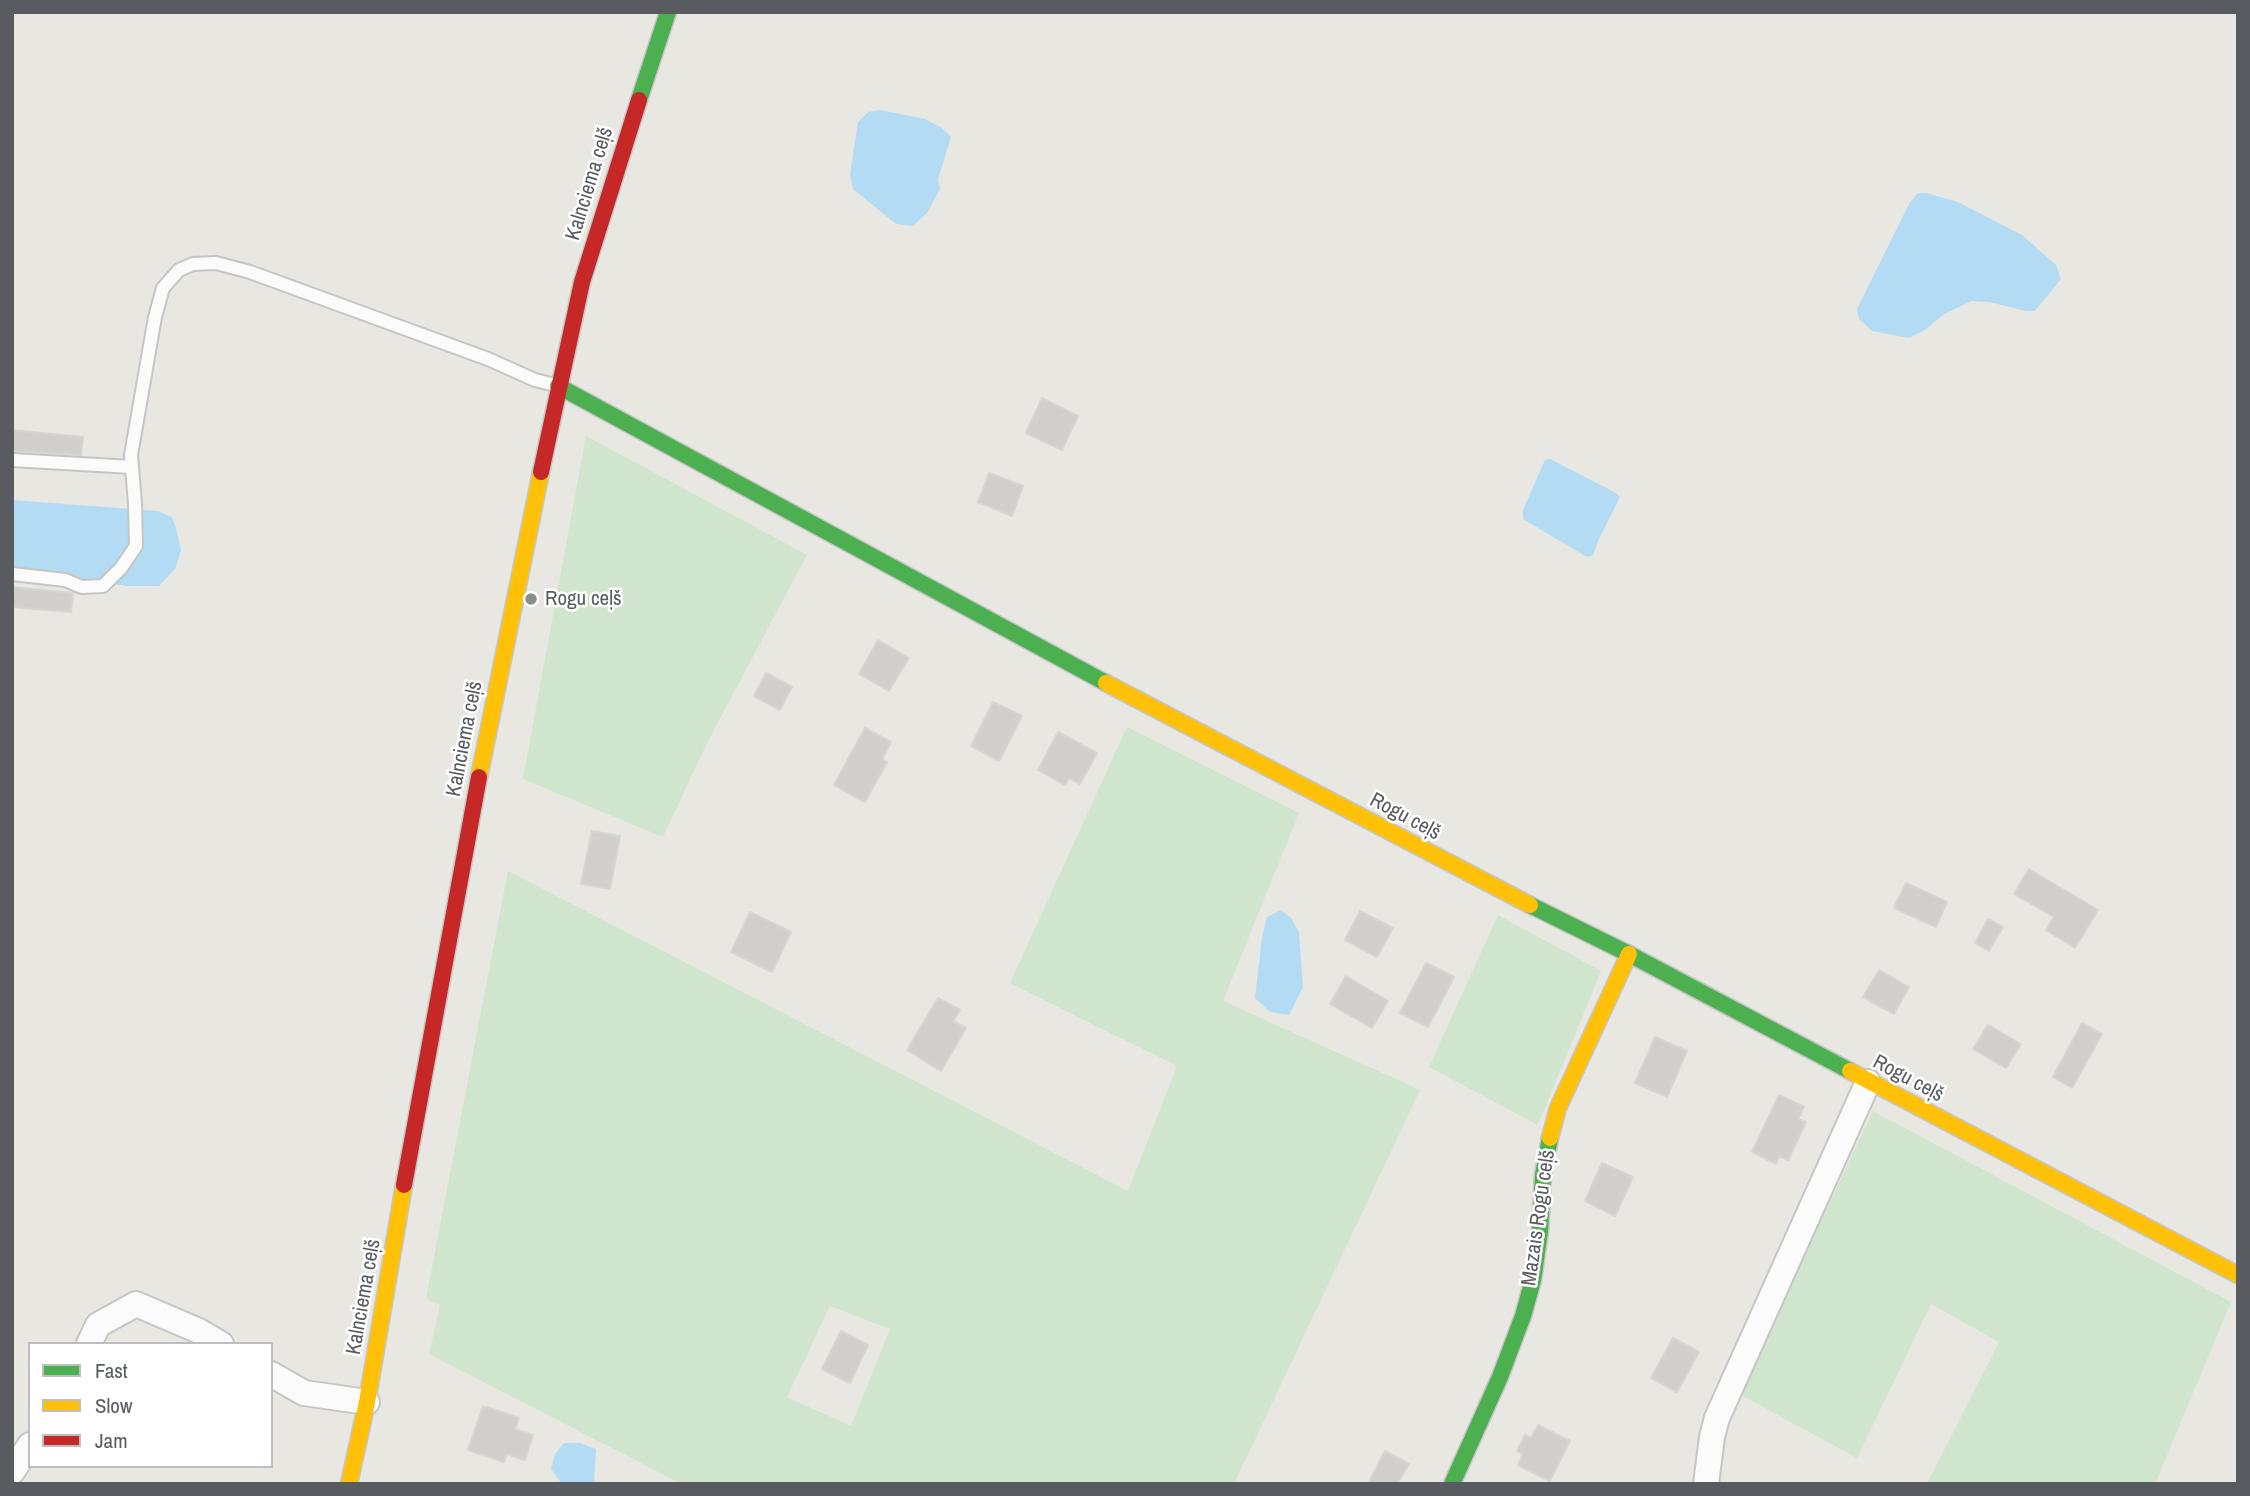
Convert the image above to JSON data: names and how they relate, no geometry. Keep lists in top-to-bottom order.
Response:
{
  "streets": {
    "street": ["Kalnciema ceļš", "Rogu ceļš", "Mazais Rogu ceļš"]
  },
  "crossings": [
    ["Kalnciema ceļš", "Rogu ceļš"],
    ["Rogu ceļš", "Mazais Rogu ceļš"]
  ],
  "places": ["Rogu ceļš"],
  "legend": ["Fast", "Slow", "Jam"]
}
